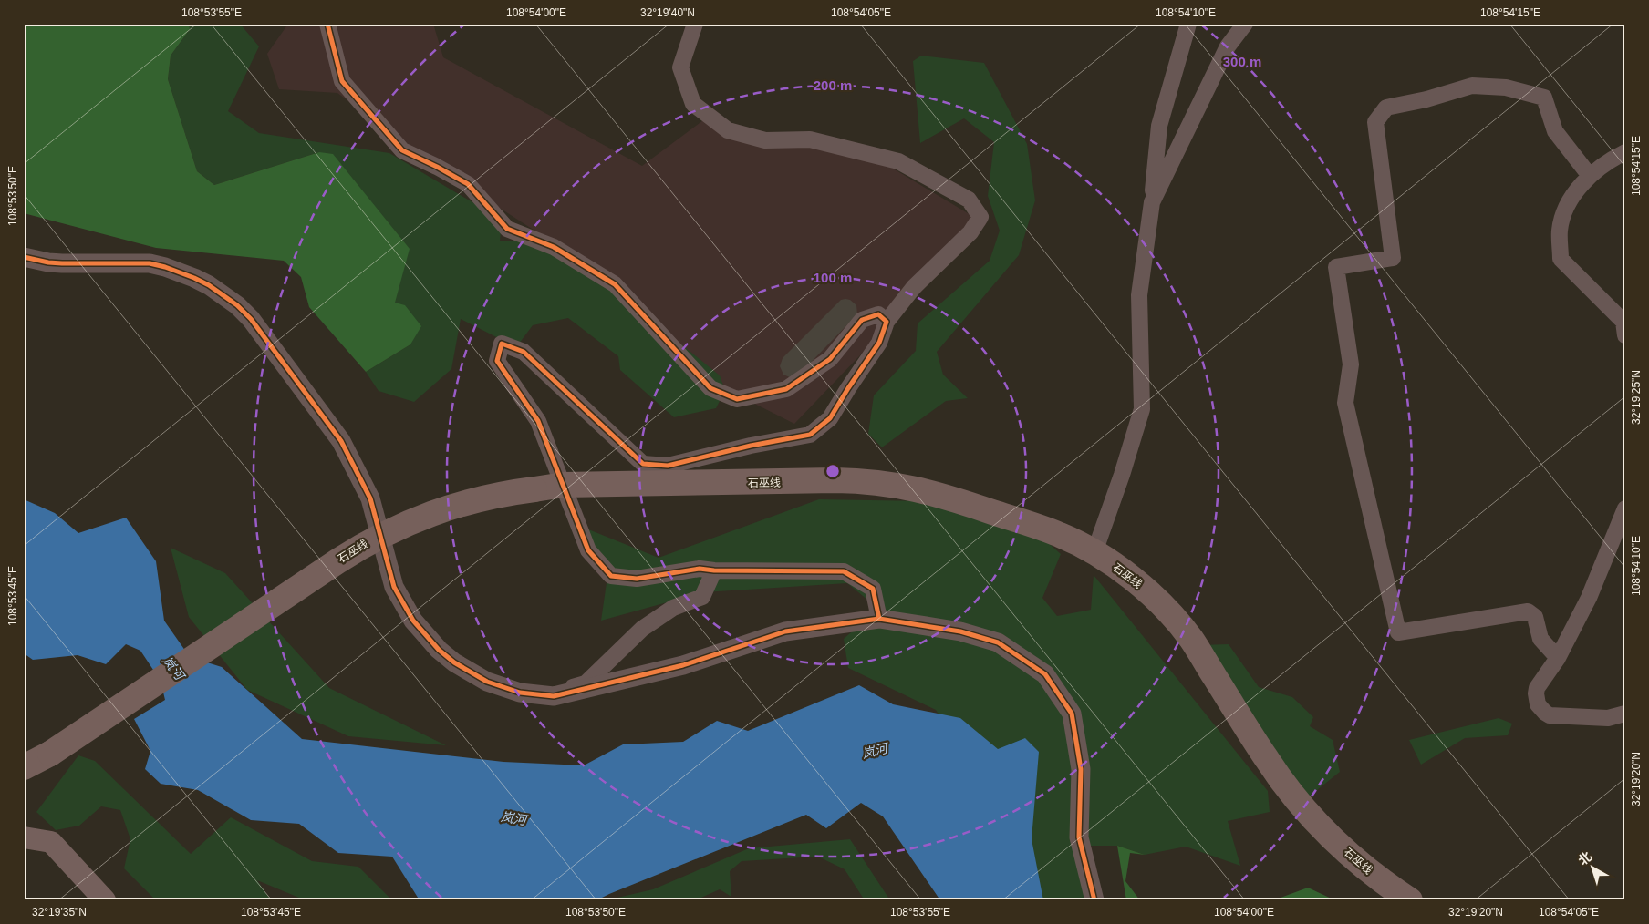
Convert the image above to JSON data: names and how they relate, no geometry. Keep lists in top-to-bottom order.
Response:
{
  "streets": {
    "highway": ["石巫线"]
  },
  "water": ["岚河"],
  "north": "top left",
  "coordinates": [
    "108°53'55\"E",
    "108°54'00\"E",
    "32°19'40\"N",
    "108°54'05\"E",
    "108°54'10\"E",
    "108°54'15\"E",
    "108°53'50\"E",
    "32°19'25\"N",
    "108°53'45\"E",
    "32°19'20\"N",
    "32°19'35\"N"
  ],
  "rings": ["300 m", "200 m", "100 m"]
}
